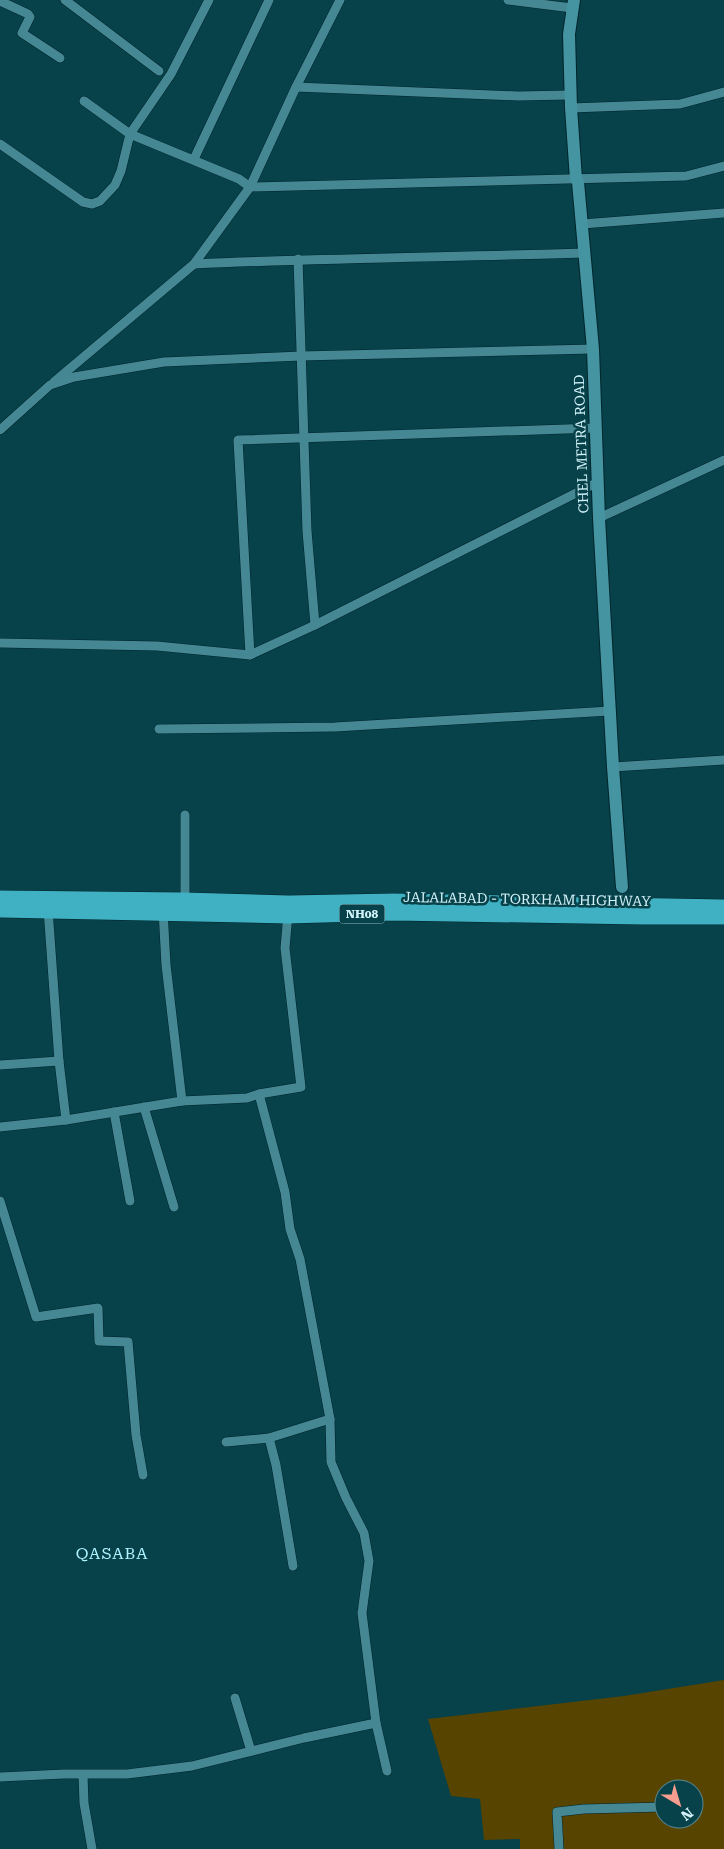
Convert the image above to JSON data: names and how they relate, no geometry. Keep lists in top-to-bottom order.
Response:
{
  "streets": {
    "highway": ["JALALABAD - TORKHAM HIGHWAY", "NH08"],
    "street": ["CHEL METRA ROAD"]
  },
  "districts": ["QASABA"],
  "north": "bottom right"
}
